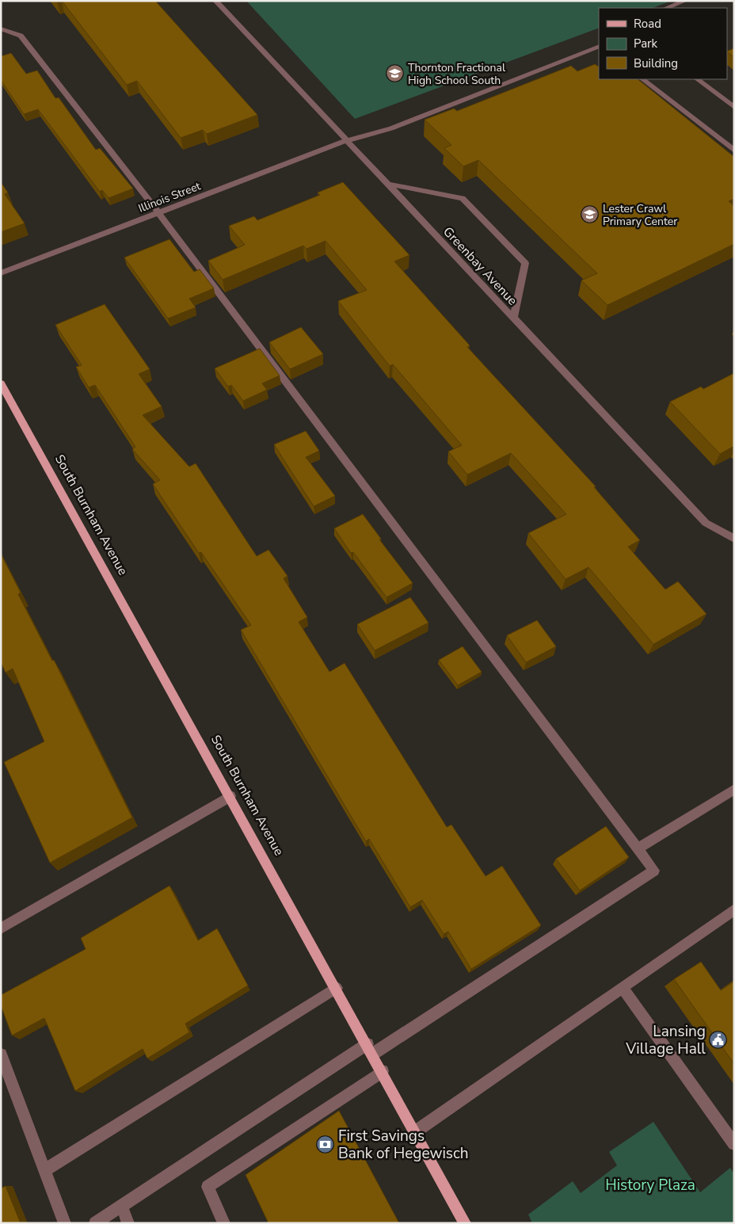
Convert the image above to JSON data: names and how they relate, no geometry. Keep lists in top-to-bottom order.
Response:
{
  "streets": {
    "main road": ["South Burnham Avenue"],
    "street": ["Illinois Street", "Greenbay Avenue"]
  },
  "crossings": [
    ["Illinois Street", "Greenbay Avenue"]
  ],
  "parks": ["History Plaza"],
  "places": {
    "school or university": ["Thornton Fractional High School South", "Lester Crawl Primary Center"],
    "public building": ["Lansing Village Hall"],
    "bank": ["First Savings Bank of Hegewisch"]
  },
  "legend": ["Road", "Park", "Building"]
}
